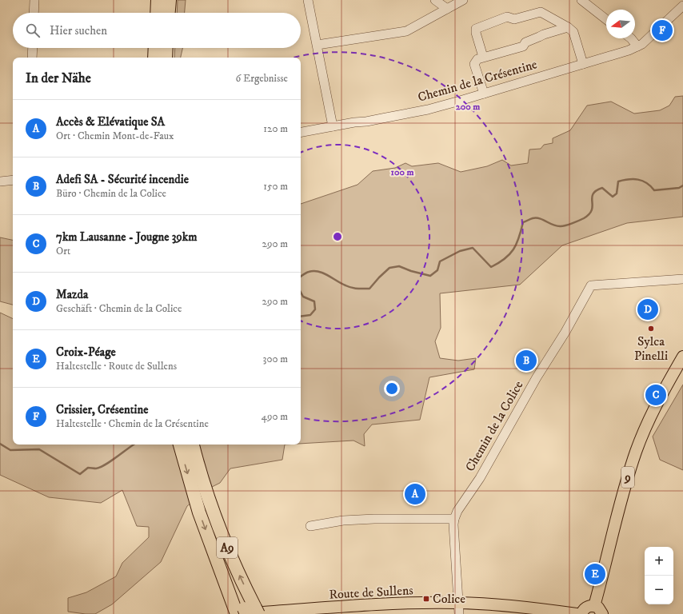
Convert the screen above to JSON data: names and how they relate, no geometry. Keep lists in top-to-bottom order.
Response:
{
  "streets": {
    "highway": ["A9"],
    "main road": ["9", "Route de Sullens"],
    "street": ["Chemin de la Crésentine", "Chemin de la Colice"]
  },
  "crossings": [
    ["A9", "Route de Sullens"]
  ],
  "places": {
    "other": ["Sylca Pinelli"],
    "transit": ["Colice"]
  },
  "north": "left",
  "page": {
    "search": "Hier suchen",
    "pins": [
      "F",
      "D",
      "B",
      "C",
      "A",
      "E"
    ],
    "heading": ["In der Nähe", "6 Ergebnisse"],
    "list": [
      {
        "mark": "A",
        "name": "Accès & Elévatique SA",
        "note": "Ort · Chemin Mont-de-Faux",
        "value": "120 m"
      },
      {
        "mark": "B",
        "name": "Adefi SA - Sécurité incendie",
        "note": "Büro · Chemin de la Colice",
        "value": "150 m"
      },
      {
        "mark": "C",
        "name": "7km Lausanne - Jougne 39km",
        "note": "Ort",
        "value": "290 m"
      },
      {
        "mark": "D",
        "name": "Mazda",
        "note": "Geschäft · Chemin de la Colice",
        "value": "290 m"
      },
      {
        "mark": "E",
        "name": "Croix-Péage",
        "note": "Haltestelle · Route de Sullens",
        "value": "300 m"
      },
      {
        "mark": "F",
        "name": "Crissier, Crésentine",
        "note": "Haltestelle · Chemin de la Crésentine",
        "value": "490 m"
      }
    ],
    "map_buttons": ["+", "−"]
  },
  "rings": ["200 m", "100 m"]
}
